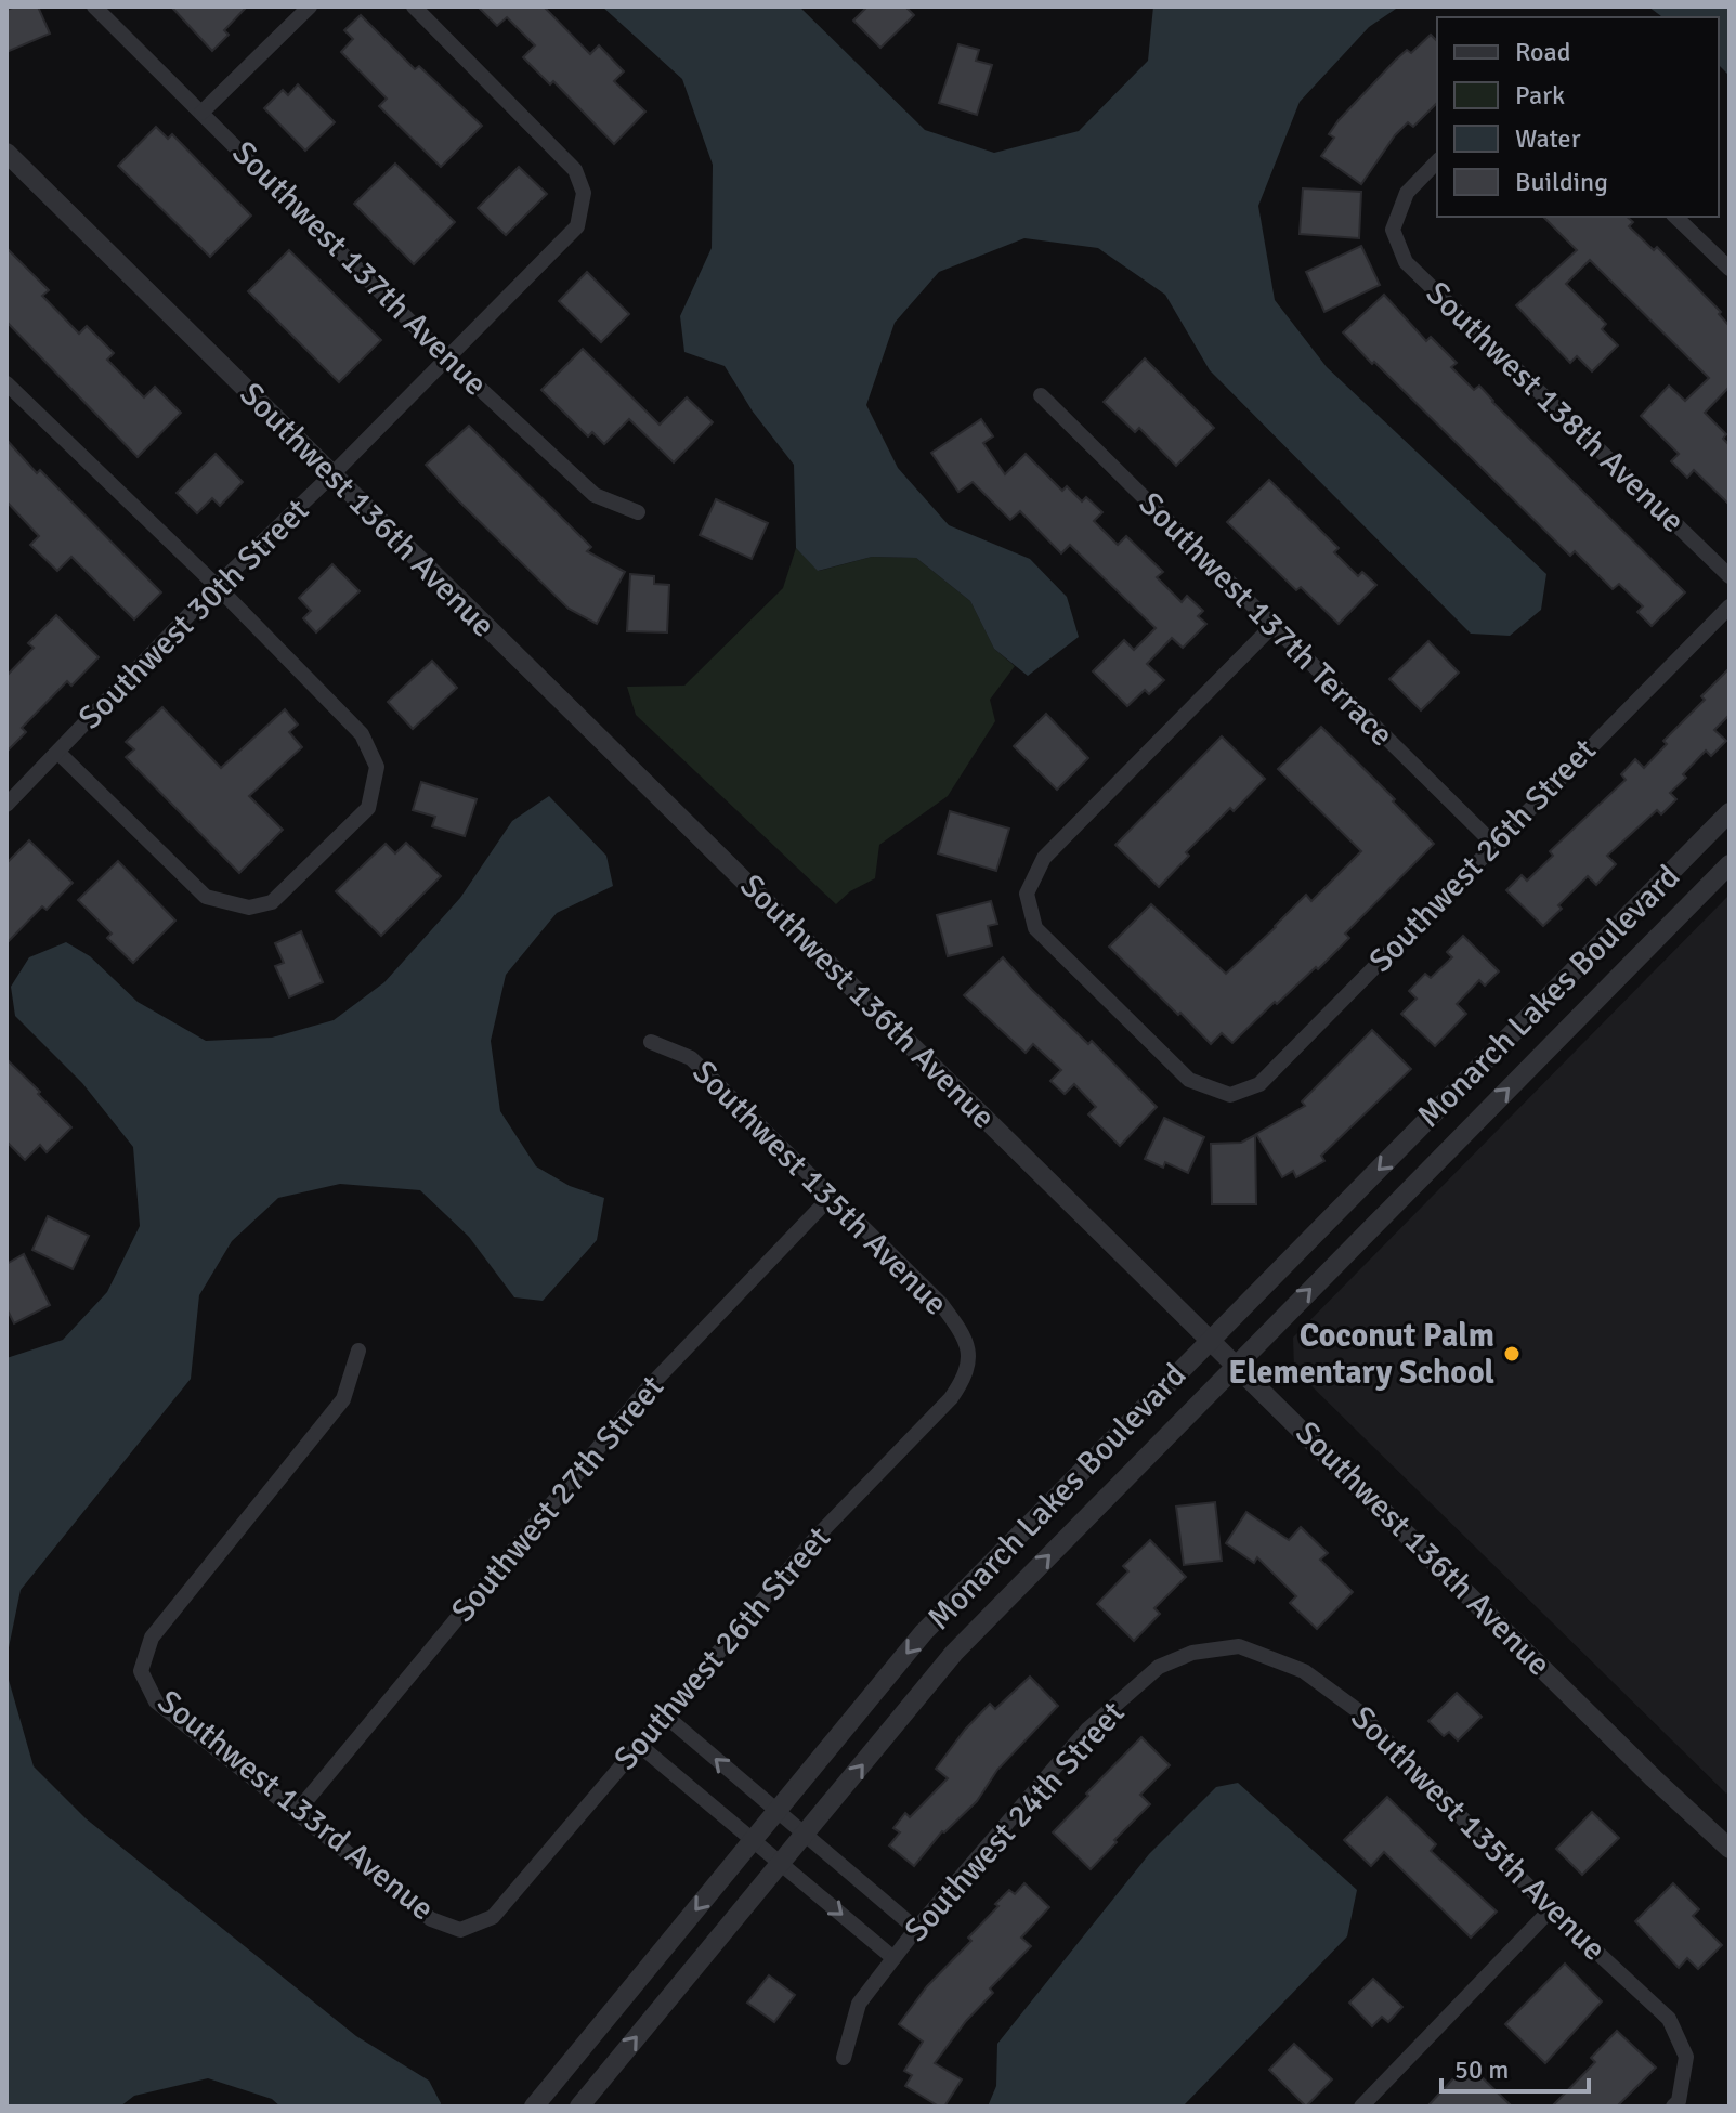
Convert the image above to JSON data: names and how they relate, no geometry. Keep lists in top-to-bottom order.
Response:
{
  "streets": {
    "street": [
      "Southwest 137th Avenue",
      "Southwest 138th Avenue",
      "Southwest 136th Avenue",
      "Southwest 30th Street",
      "Southwest 137th Terrace",
      "Southwest 26th Street",
      "Monarch Lakes Boulevard",
      "Southwest 135th Avenue",
      "Southwest 27th Street",
      "Southwest 133rd Avenue",
      "Southwest 24th Street"
    ]
  },
  "crossings": [
    ["Southwest 137th Avenue", "Southwest 30th Street"],
    ["Southwest 136th Avenue", "Southwest 30th Street"],
    ["Southwest 136th Avenue", "Monarch Lakes Boulevard"],
    ["Southwest 137th Terrace", "Southwest 26th Street"],
    ["Southwest 26th Street", "Southwest 135th Avenue"],
    ["Southwest 26th Street", "Southwest 133rd Avenue"],
    ["Southwest 135th Avenue", "Southwest 27th Street"],
    ["Southwest 135th Avenue", "Southwest 24th Street"],
    ["Southwest 27th Street", "Southwest 133rd Avenue"]
  ],
  "places": ["Coconut Palm Elementary School"],
  "legend": [
    "Road",
    "Park",
    "Water",
    "Building"
  ],
  "scale_bar": "50 m"
}
